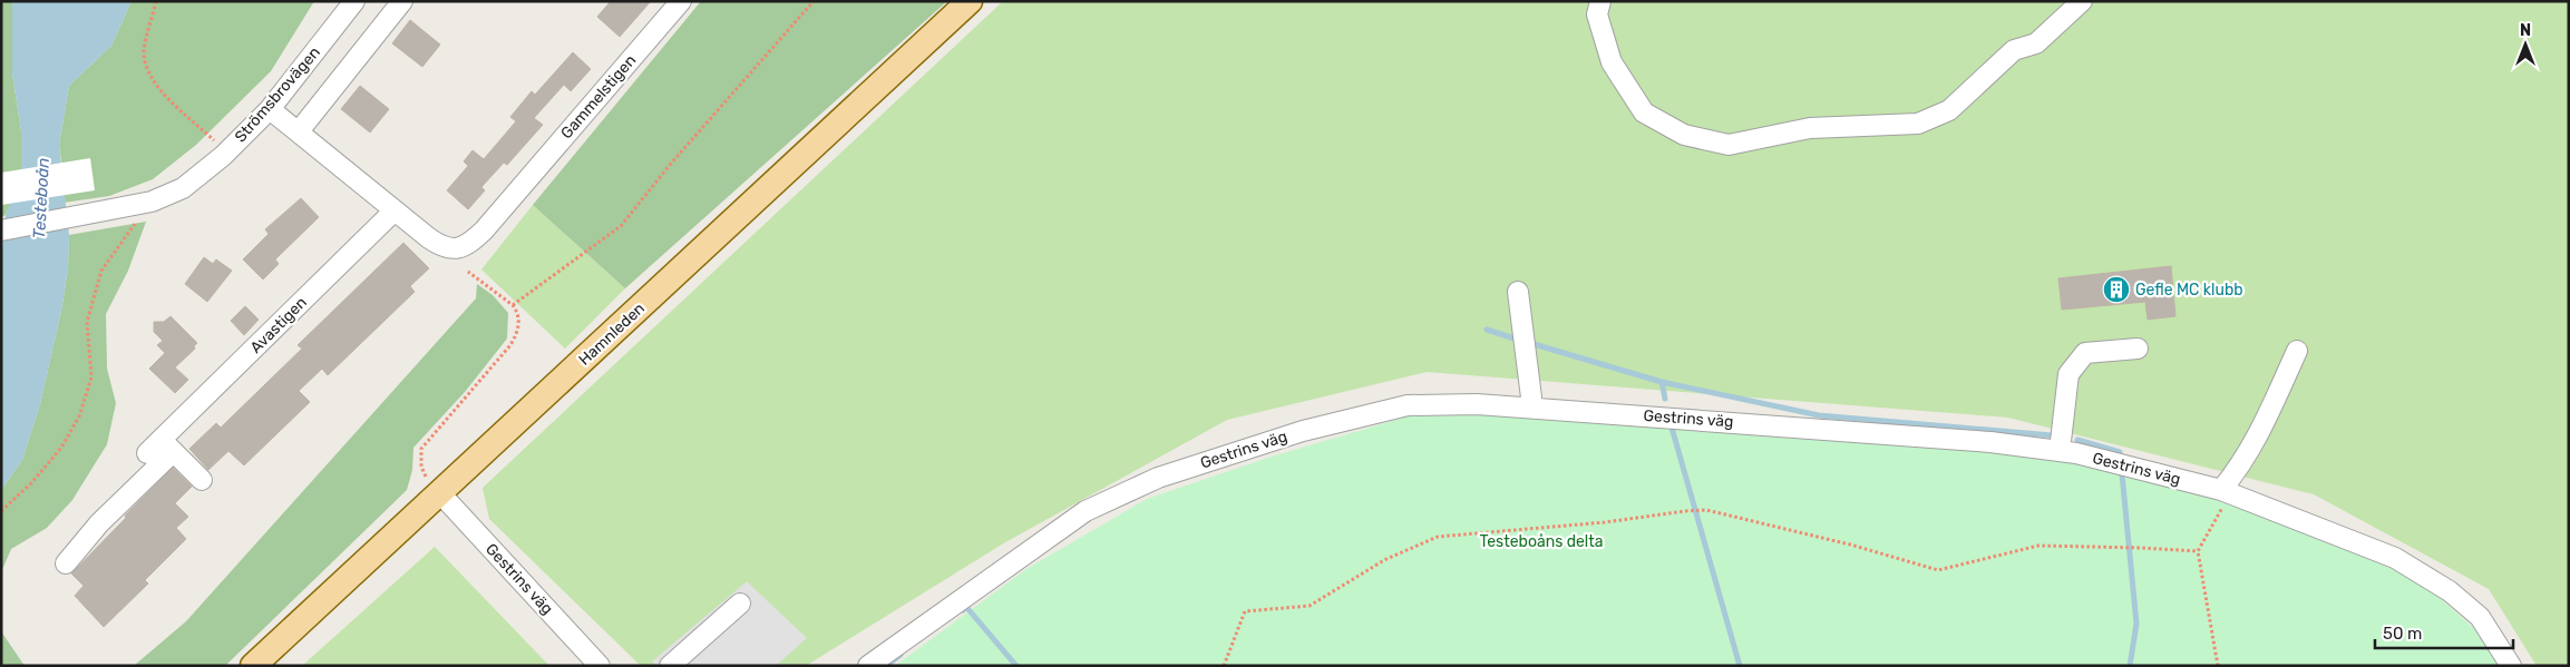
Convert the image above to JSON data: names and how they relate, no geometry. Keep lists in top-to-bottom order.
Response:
{
  "streets": {
    "main road": ["Hamnleden"],
    "street": [
      "Strömsbrovägen",
      "Gammelstigen",
      "Avastigen",
      "Gestrins väg"
    ]
  },
  "crossings": [
    ["Gammelstigen", "Avastigen"],
    ["Hamnleden", "Gestrins väg"]
  ],
  "water": ["Testeboån"],
  "parks": ["Testeboåns delta"],
  "places": {
    "building": ["Gefle MC klubb"]
  },
  "scale_bar": "50 m",
  "north": "top"
}
